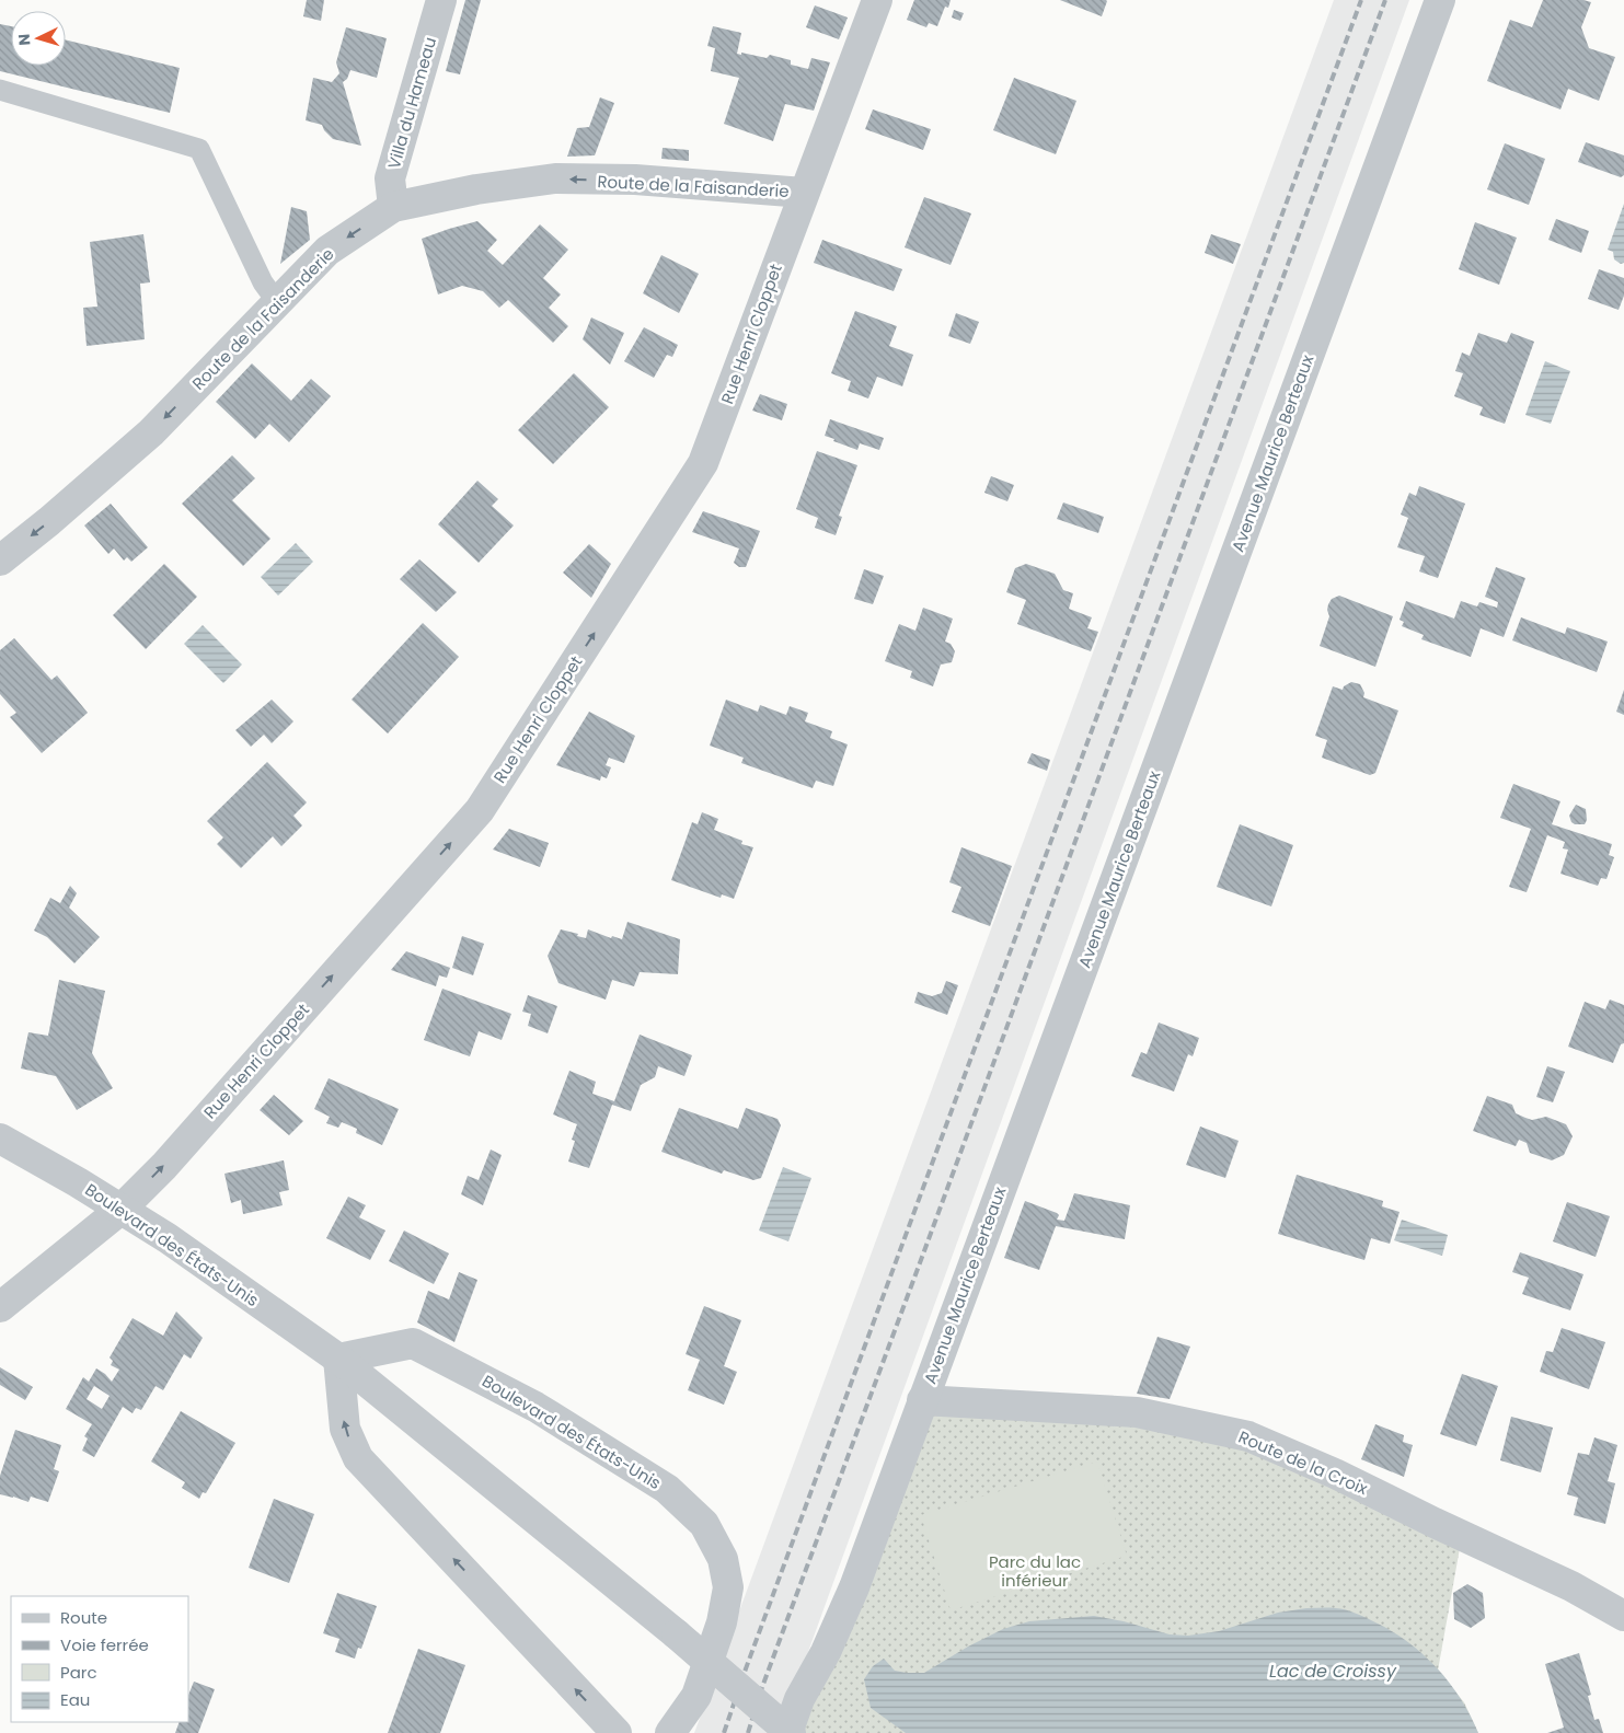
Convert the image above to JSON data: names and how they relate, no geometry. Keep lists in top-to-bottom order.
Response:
{
  "streets": {
    "street": [
      "Villa du Hameau",
      "Route de la Faisanderie",
      "Rue Henri Cloppet",
      "Avenue Maurice Berteaux",
      "Boulevard des États-Unis",
      "Route de la Croix"
    ]
  },
  "crossings": [
    ["Villa du Hameau", "Route de la Faisanderie"],
    ["Route de la Faisanderie", "Rue Henri Cloppet"],
    ["Rue Henri Cloppet", "Boulevard des États-Unis"],
    ["Avenue Maurice Berteaux", "Boulevard des États-Unis"],
    ["Avenue Maurice Berteaux", "Route de la Croix"]
  ],
  "one_way": ["Route de la Faisanderie", "Rue Henri Cloppet"],
  "water": ["Lac de Croissy"],
  "parks": ["Parc du lac inférieur"],
  "legend": [
    "Route",
    "Voie ferrée",
    "Parc",
    "Eau"
  ],
  "north": "left"
}
